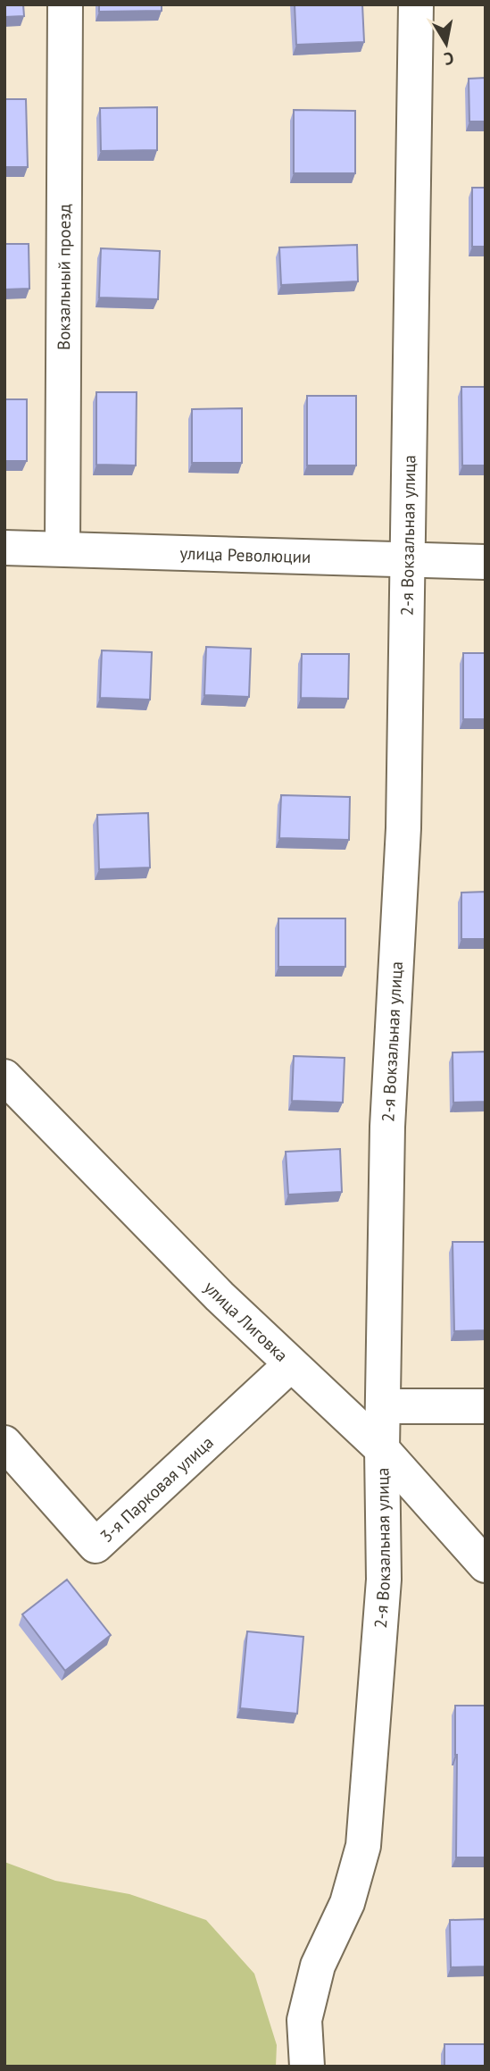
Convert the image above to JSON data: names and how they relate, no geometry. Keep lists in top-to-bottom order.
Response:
{
  "streets": {
    "street": [
      "Вокзальный проезд",
      "2-я Вокзальная улица",
      "улица Революции",
      "улица Лиговка",
      "3-я Парковая улица"
    ]
  },
  "crossings": [
    ["Вокзальный проезд", "улица Революции"],
    ["2-я Вокзальная улица", "улица Революции"],
    ["2-я Вокзальная улица", "улица Лиговка"],
    ["улица Лиговка", "3-я Парковая улица"]
  ],
  "north": "bottom"
}
